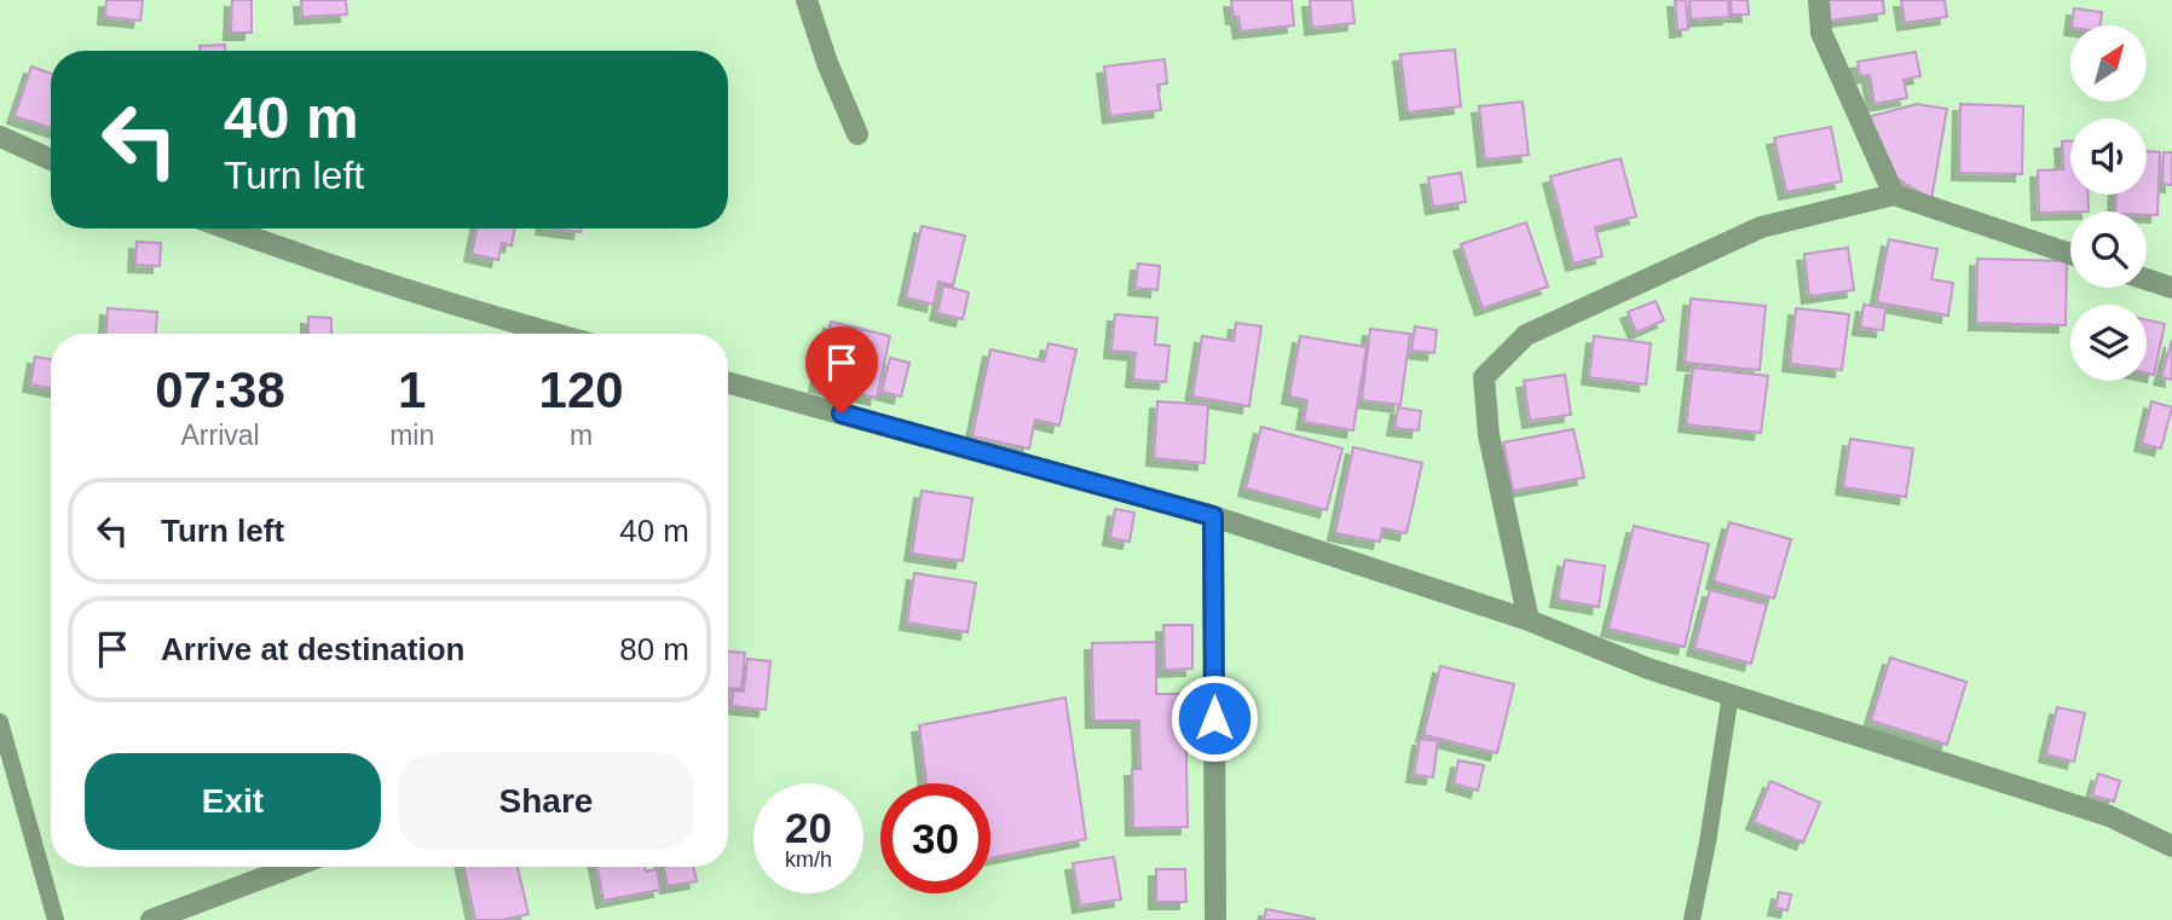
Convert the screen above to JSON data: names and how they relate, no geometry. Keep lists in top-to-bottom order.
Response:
{
  "north": "top right",
  "page": {
    "turn": ["40 m", "Turn left"],
    "eta": [
      "07:38",
      "Arrival",
      "1",
      "min",
      "120",
      "m"
    ],
    "list": [
      {
        "name": "Turn left",
        "value": "40 m"
      },
      {
        "name": "Arrive at destination",
        "value": "80 m"
      }
    ],
    "buttons": ["Exit", "Share"],
    "speed": "20 km/h",
    "limit": "30"
  }
}
